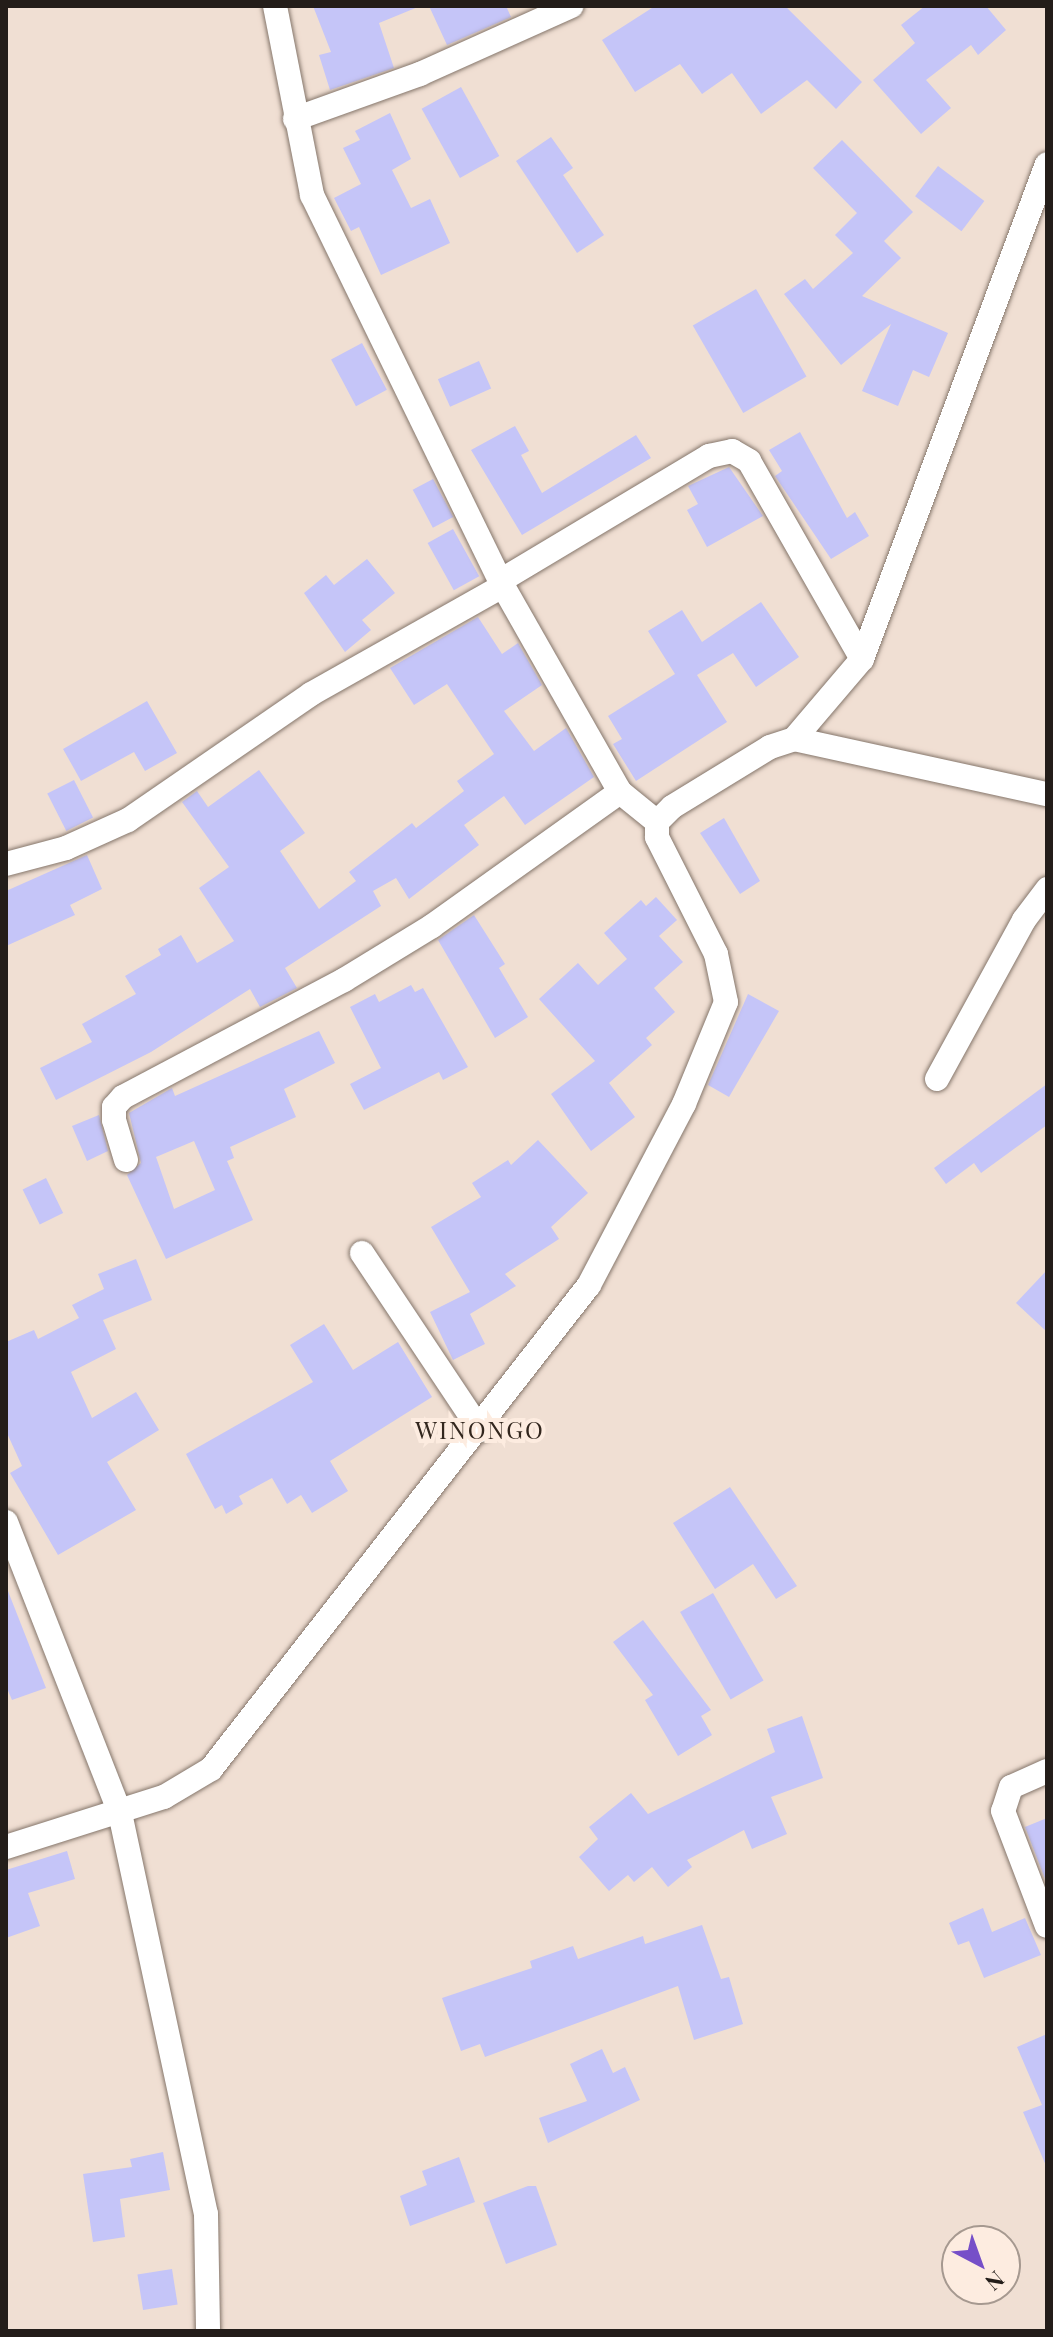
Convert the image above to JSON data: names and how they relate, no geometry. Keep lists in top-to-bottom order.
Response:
{
  "districts": ["WINONGO"],
  "north": "bottom right"
}
